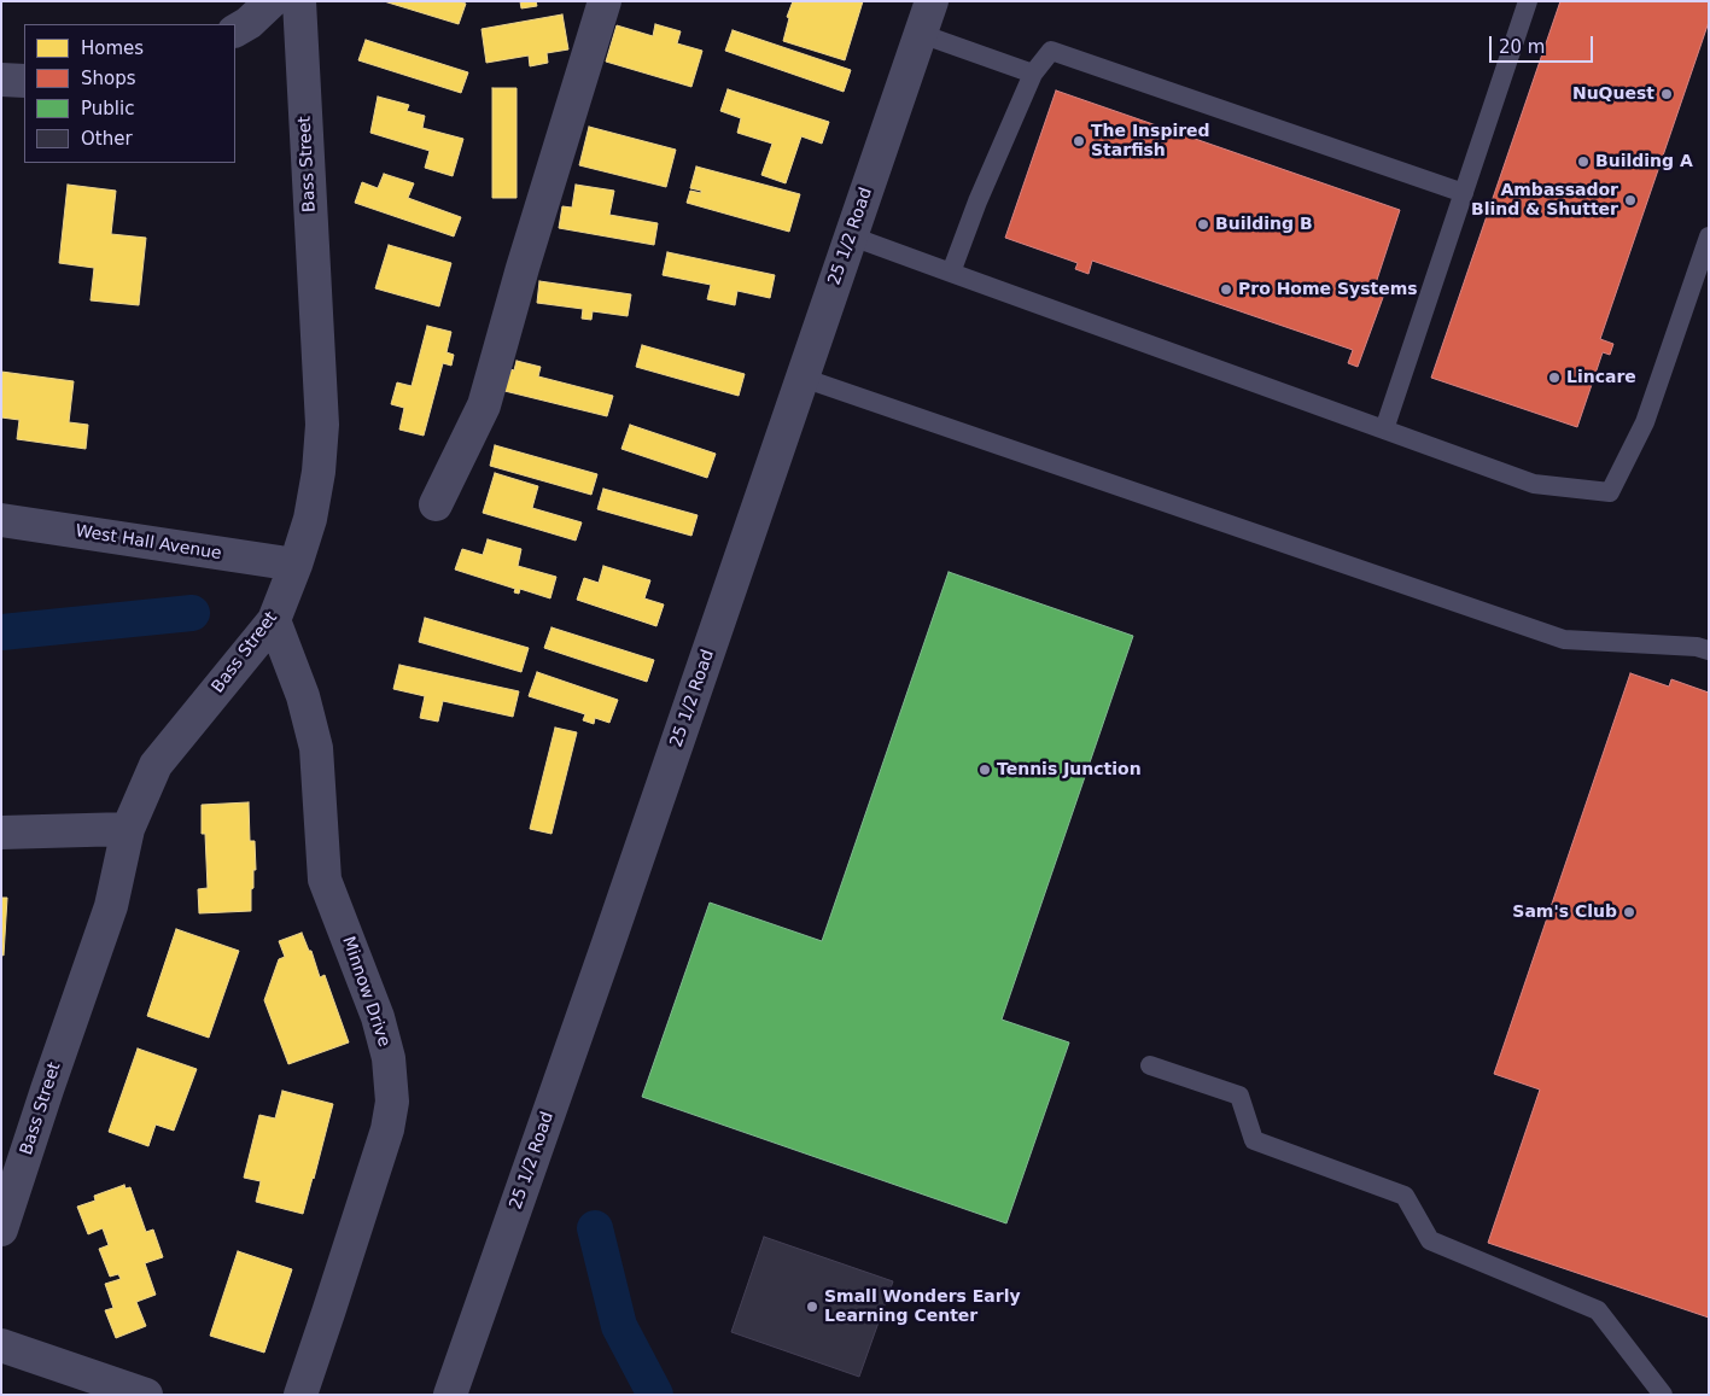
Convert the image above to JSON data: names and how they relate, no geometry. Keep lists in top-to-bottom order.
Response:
{
  "streets": {
    "street": [
      "Bass Street",
      "25 1/2 Road",
      "West Hall Avenue",
      "Minnow Drive"
    ]
  },
  "crossings": [
    ["Bass Street", "West Hall Avenue"],
    ["Bass Street", "Minnow Drive"]
  ],
  "places": [
    "NuQuest",
    "The Inspired Starfish",
    "Building A",
    "Ambassador Blind & Shutter",
    "Building B",
    "Pro Home Systems",
    "Lincare",
    "Tennis Junction",
    "Sam's Club",
    "Small Wonders Early Learning Center"
  ],
  "legend": [
    "Homes",
    "Shops",
    "Public",
    "Other"
  ],
  "scale_bar": "20 m"
}
